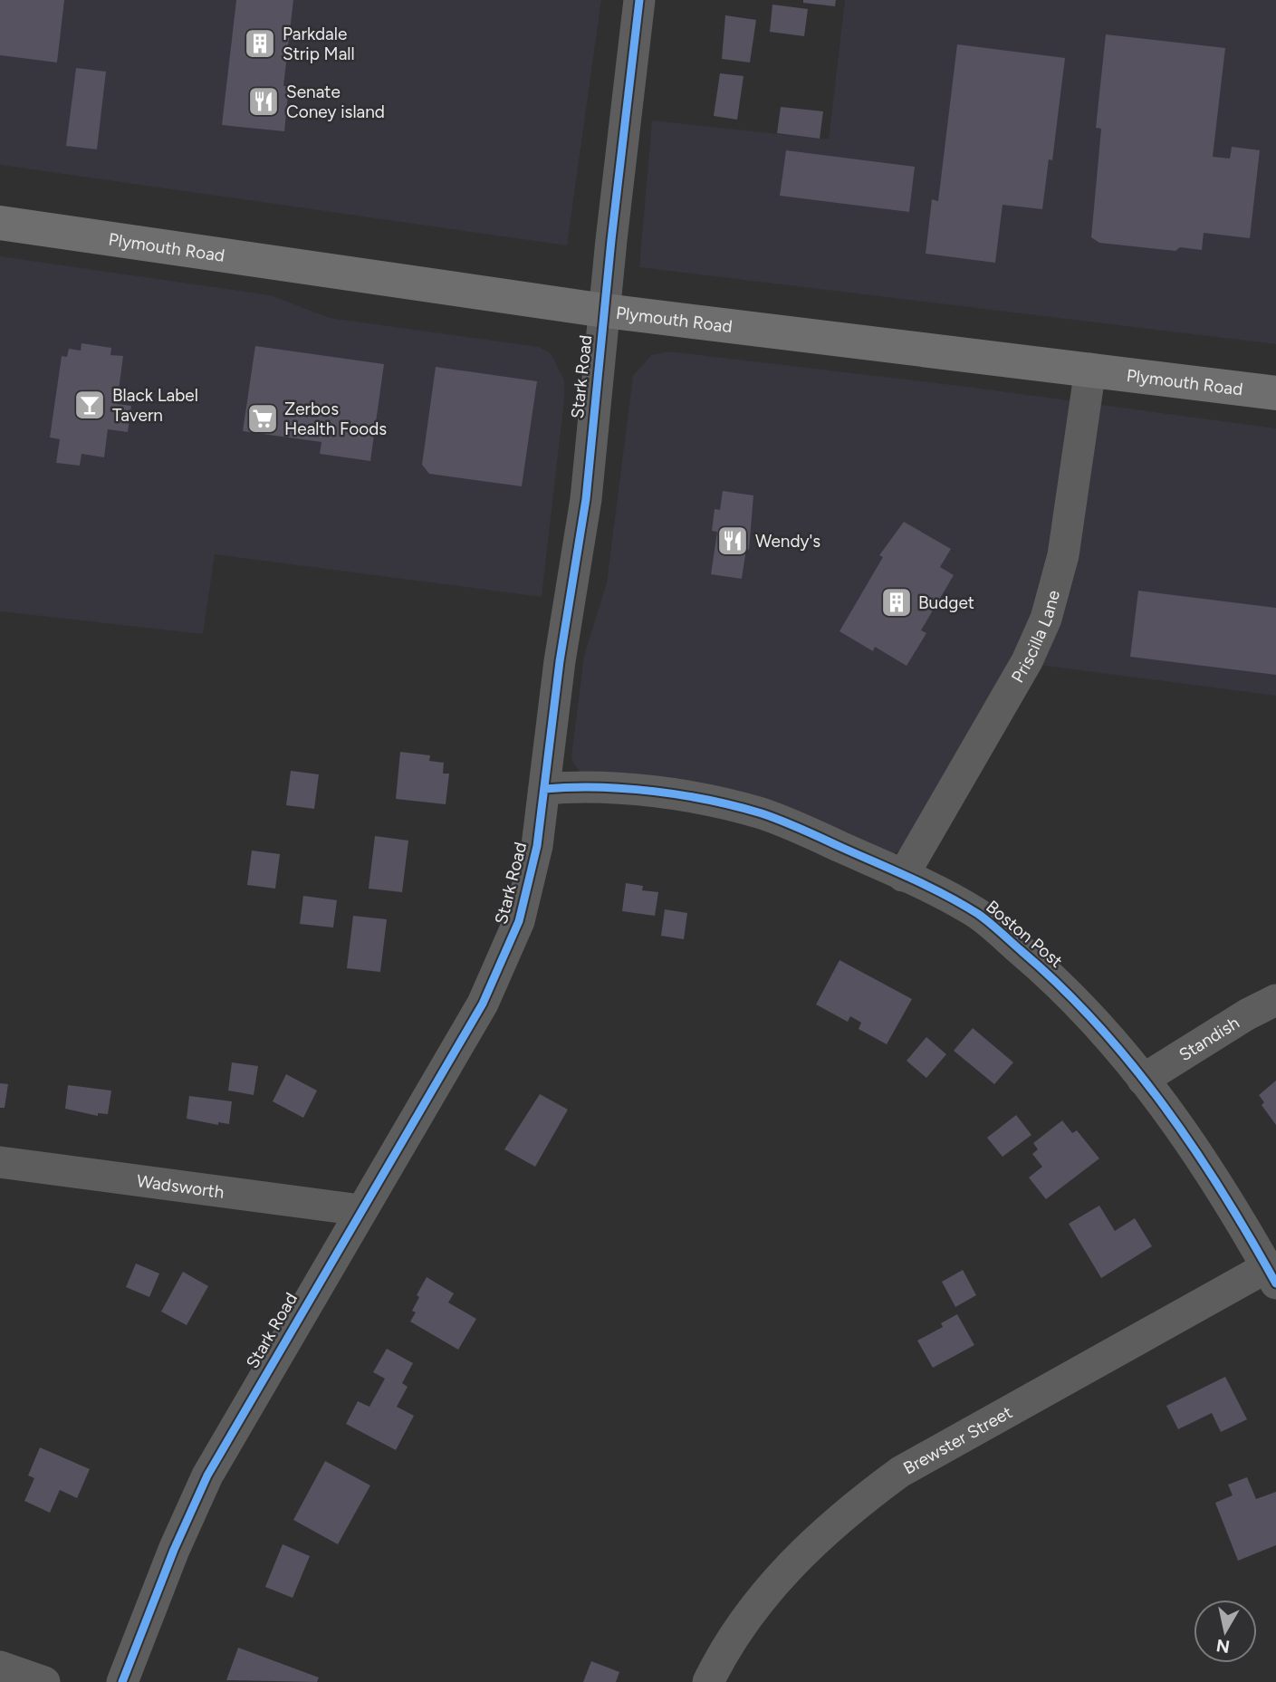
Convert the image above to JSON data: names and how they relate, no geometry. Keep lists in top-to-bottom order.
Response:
{
  "streets": {
    "main road": ["Plymouth Road"],
    "street": [
      "Stark Road",
      "Priscilla Lane",
      "Boston Post",
      "Standish",
      "Wadsworth",
      "Brewster Street"
    ]
  },
  "crossings": [
    ["Plymouth Road", "Stark Road"],
    ["Plymouth Road", "Priscilla Lane"],
    ["Stark Road", "Boston Post"],
    ["Stark Road", "Wadsworth"],
    ["Priscilla Lane", "Boston Post"],
    ["Boston Post", "Standish"],
    ["Boston Post", "Brewster Street"]
  ],
  "places": {
    "building": ["Parkdale Strip Mall", "Budget"],
    "restaurant": ["Senate Coney island", "Wendy's"],
    "bar": ["Black Label Tavern"],
    "supermarket": ["Zerbos Health Foods"]
  },
  "north": "bottom"
}
